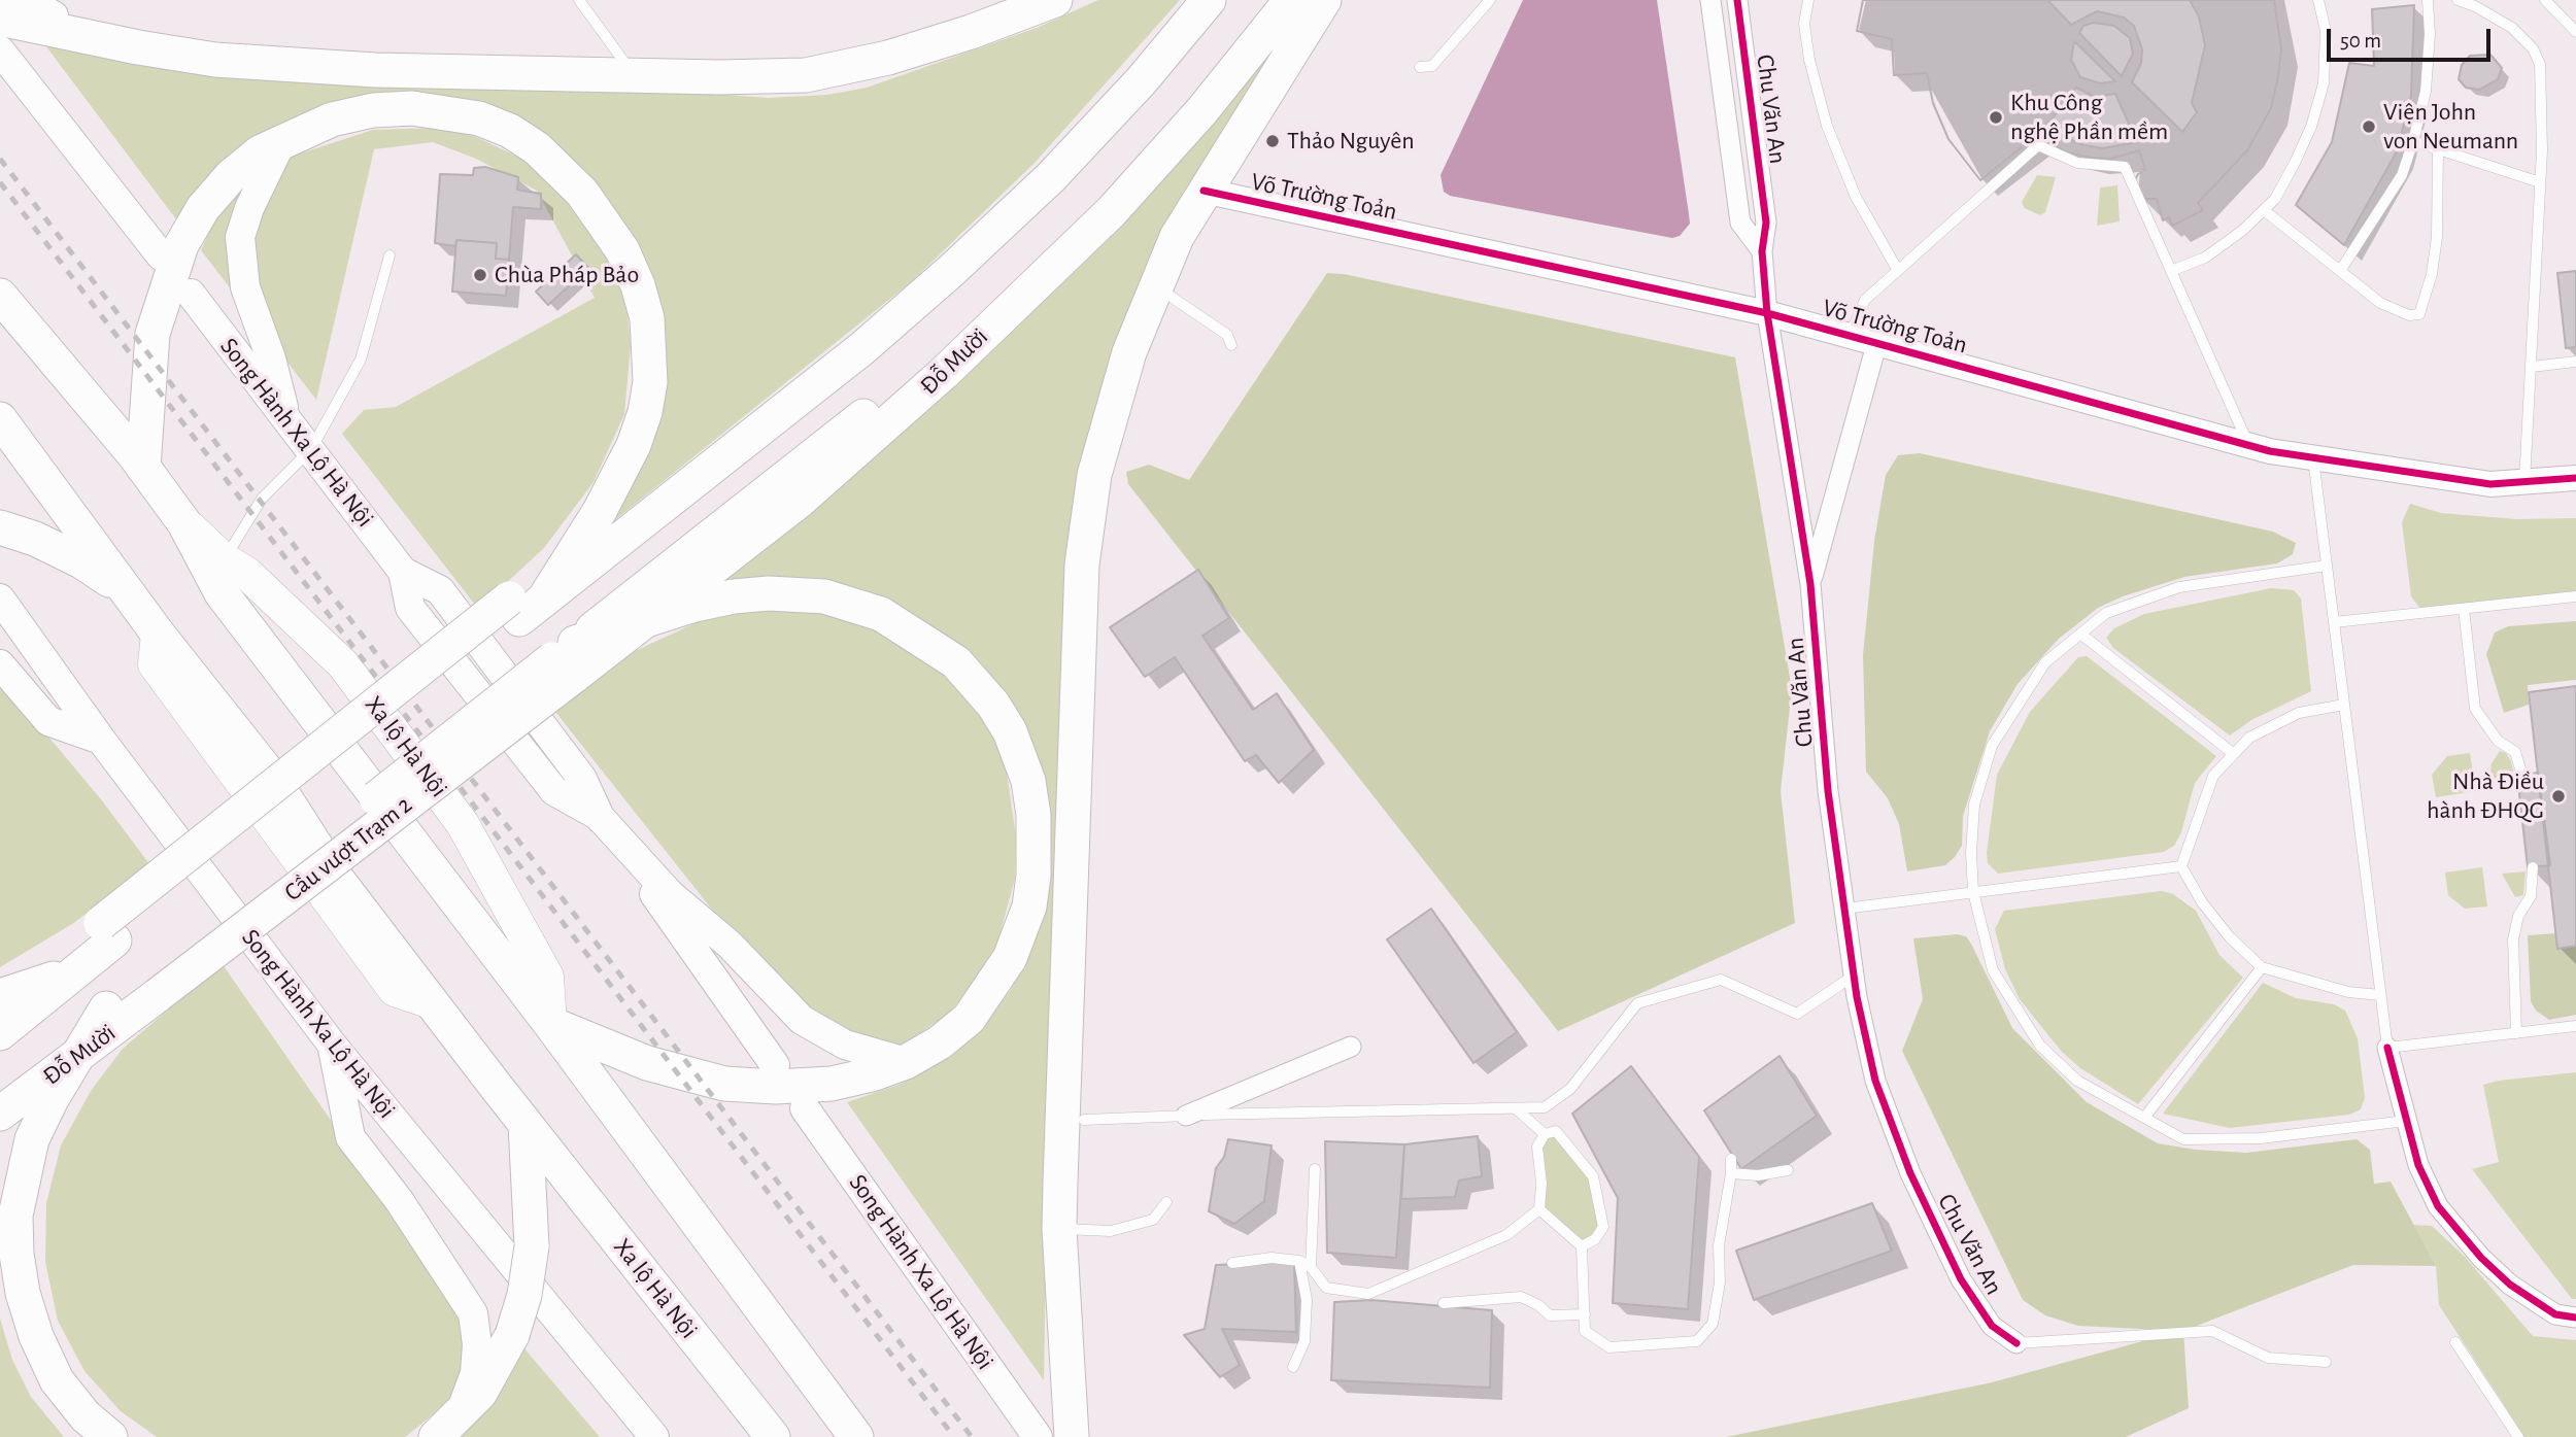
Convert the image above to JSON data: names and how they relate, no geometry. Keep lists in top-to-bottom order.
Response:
{
  "streets": {
    "highway": ["Đỗ Mười", "Xa lộ Hà Nội", "Cầu vượt Trạm 2"],
    "main road": ["Song Hành Xa Lộ Hà Nội"],
    "street": ["Chu Văn An", "Võ Trường Toản"]
  },
  "crossings": [
    ["Chu Văn An", "Võ Trường Toản"],
    ["Đỗ Mười", "Cầu vượt Trạm 2"]
  ],
  "places": [
    "Khu Công nghệ Phần mềm",
    "Viện John von Neumann",
    "Thảo Nguyên",
    "Chùa Pháp Bảo",
    "Nhà Điều hành ĐHQG"
  ],
  "scale_bar": "50 m"
}
